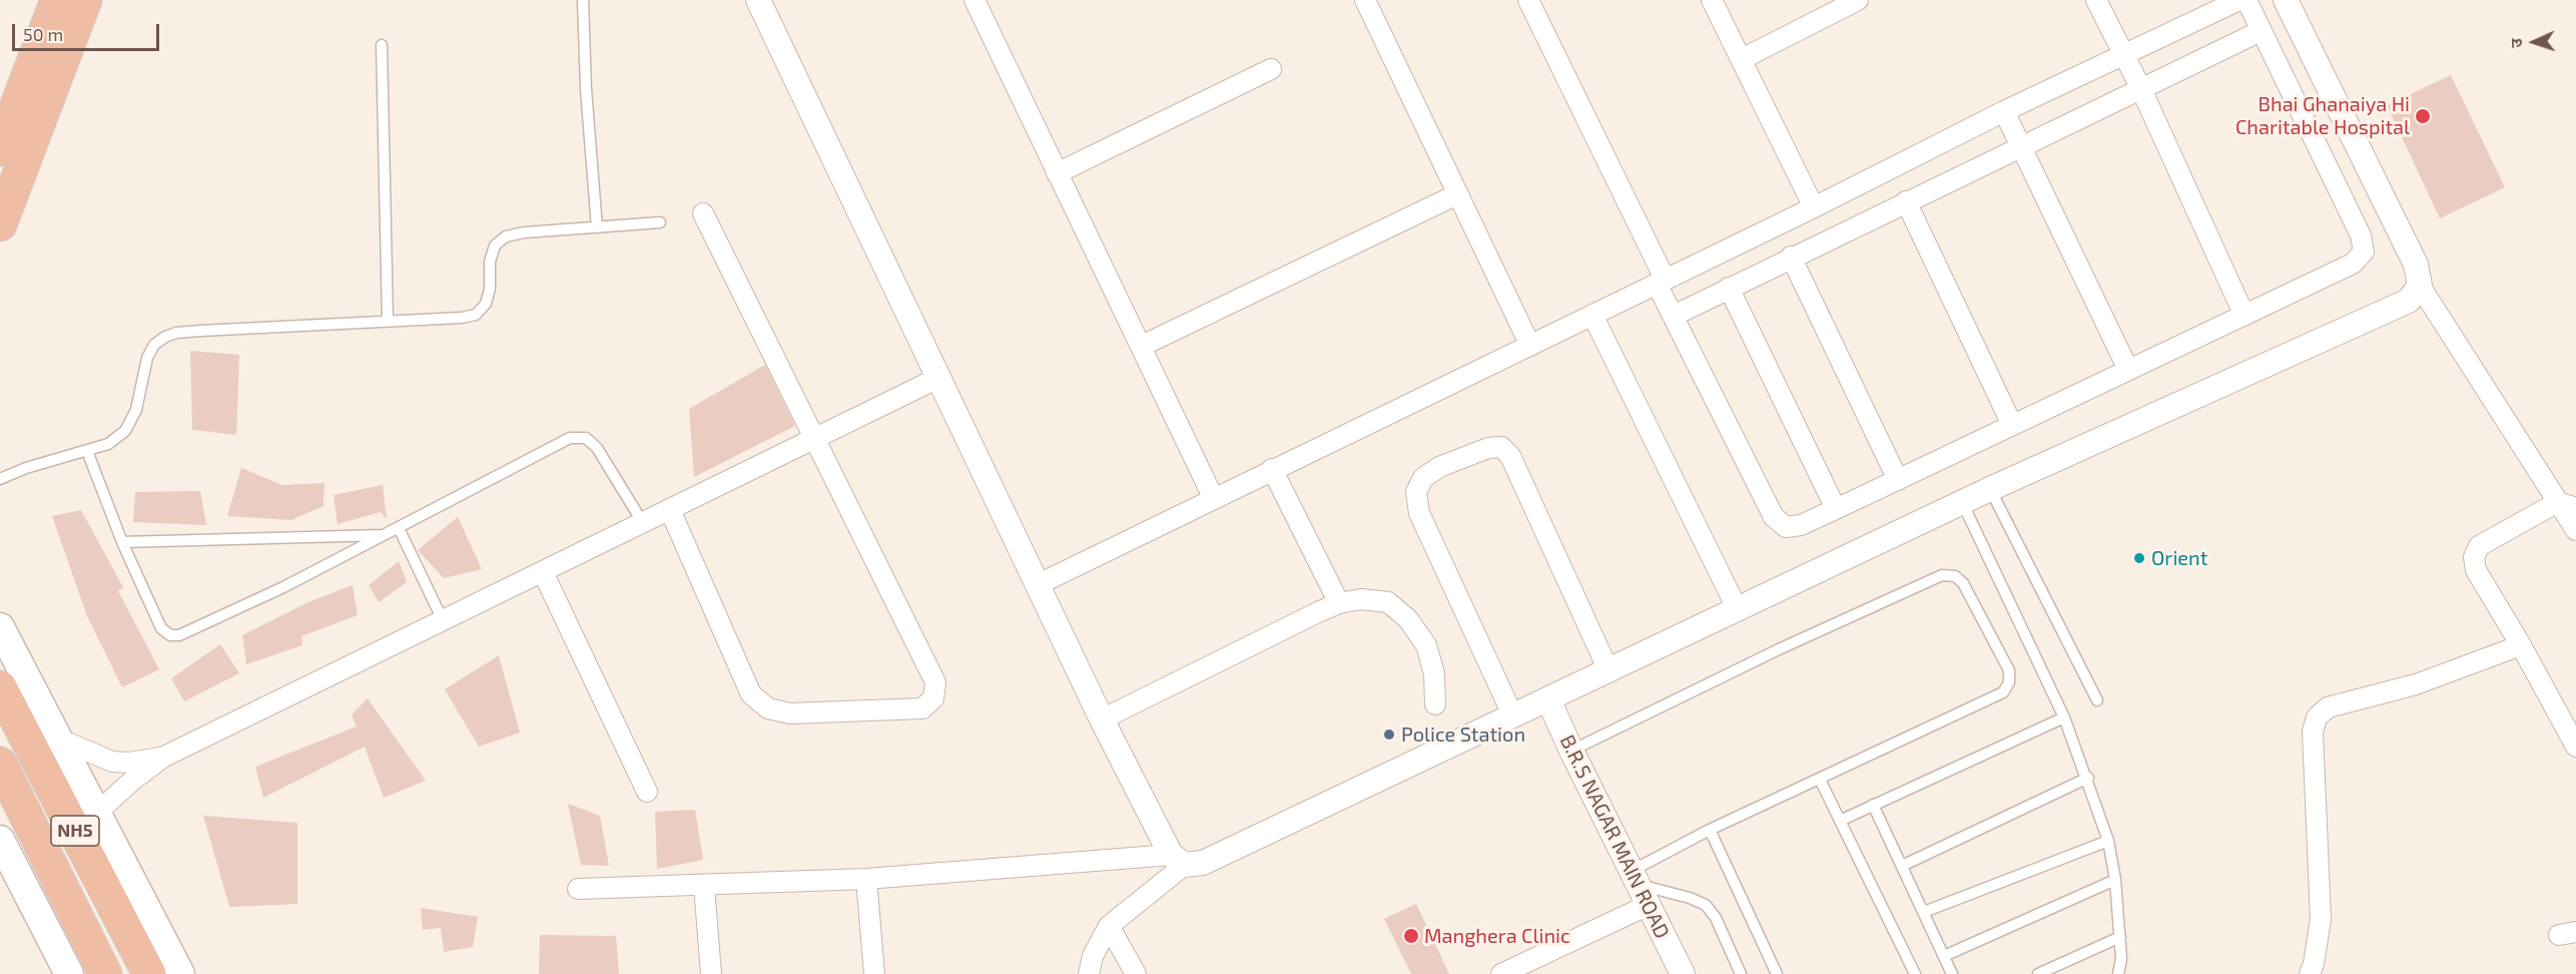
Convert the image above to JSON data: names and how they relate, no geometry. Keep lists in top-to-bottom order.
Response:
{
  "streets": {
    "highway": ["NH5"],
    "street": ["B.R.S NAGAR MAIN ROAD"]
  },
  "places": [
    "Bhai Ghanaiya Hi Charitable Hospital",
    "Orient",
    "Police Station",
    "Manghera Clinic"
  ],
  "scale_bar": "50 m",
  "north": "left"
}
